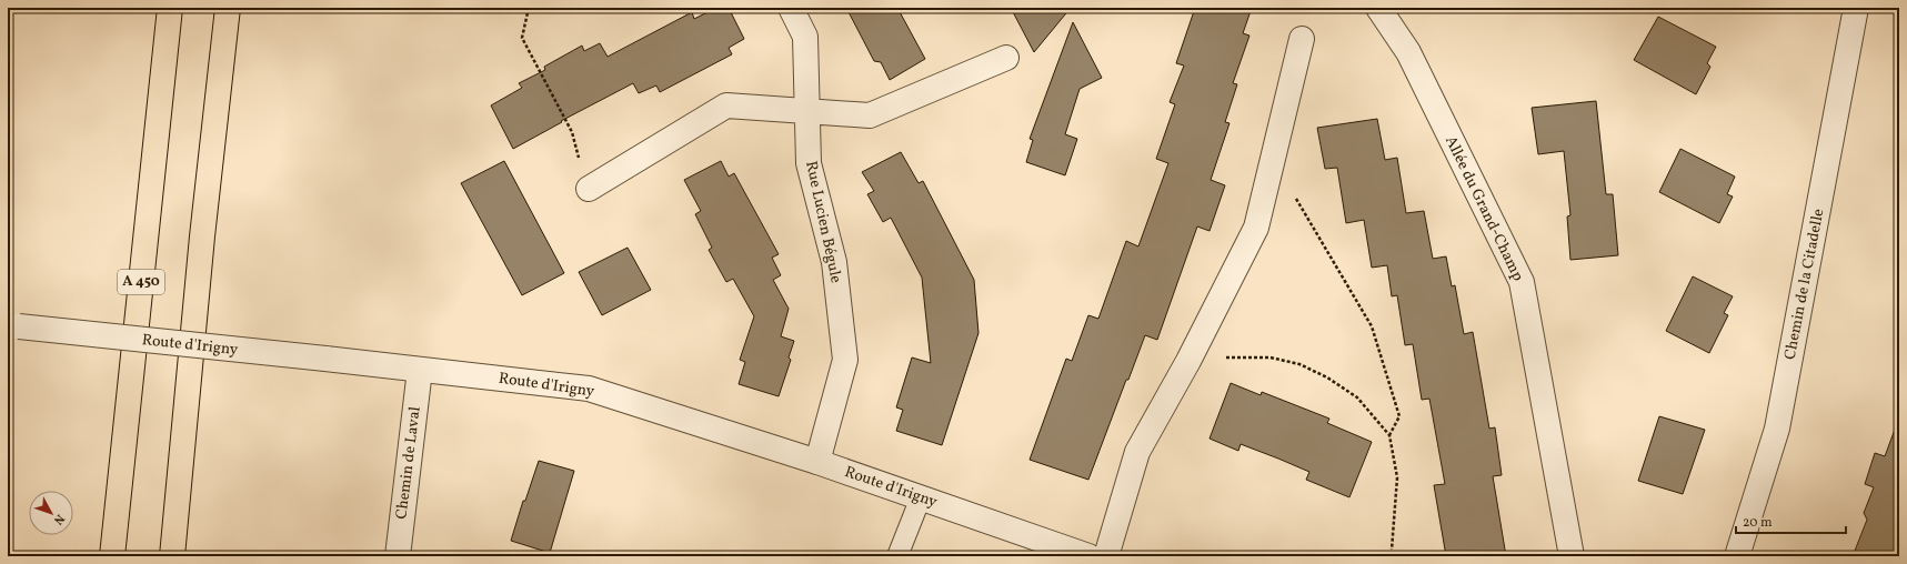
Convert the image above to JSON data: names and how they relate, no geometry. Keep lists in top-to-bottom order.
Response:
{
  "streets": {
    "highway": ["A 450"],
    "street": [
      "Allée du Grand-Champ",
      "Rue Lucien Bégule",
      "Chemin de la Citadelle",
      "Route d'Irigny",
      "Chemin de Laval"
    ]
  },
  "crossings": [
    ["Rue Lucien Bégule", "Route d'Irigny"],
    ["Route d'Irigny", "Chemin de Laval"]
  ],
  "scale_bar": "20 m",
  "north": "bottom right"
}
